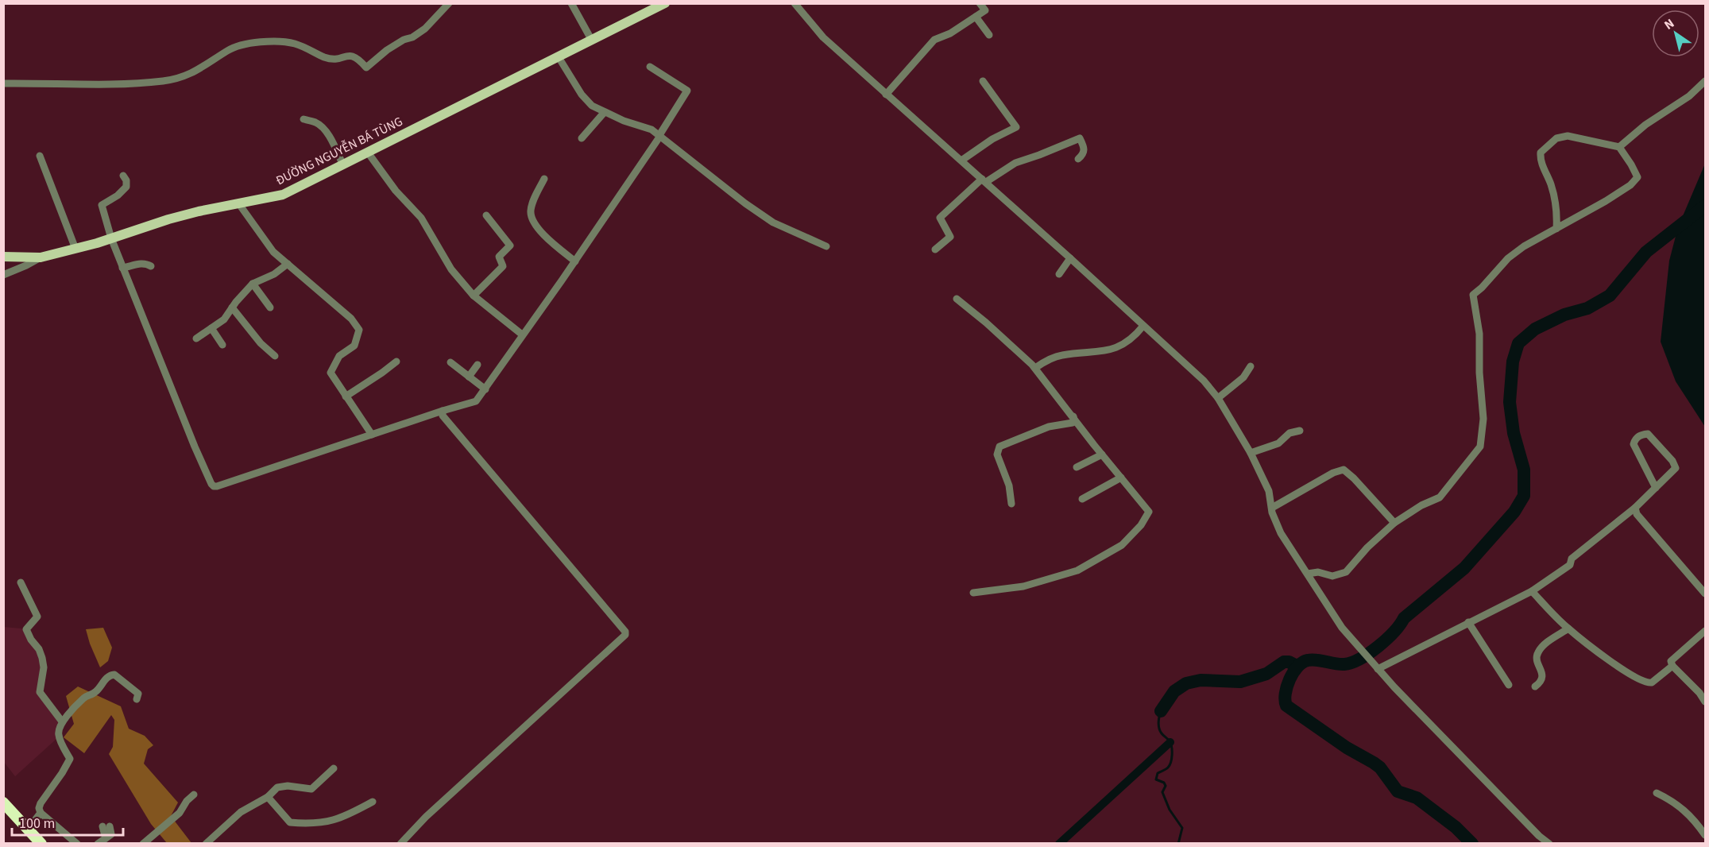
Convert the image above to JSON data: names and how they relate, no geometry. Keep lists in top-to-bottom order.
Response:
{
  "streets": {
    "main road": ["ĐƯỜNG NGUYỄN BÁ TÙNG"]
  },
  "scale_bar": "100 m",
  "north": "top left"
}
